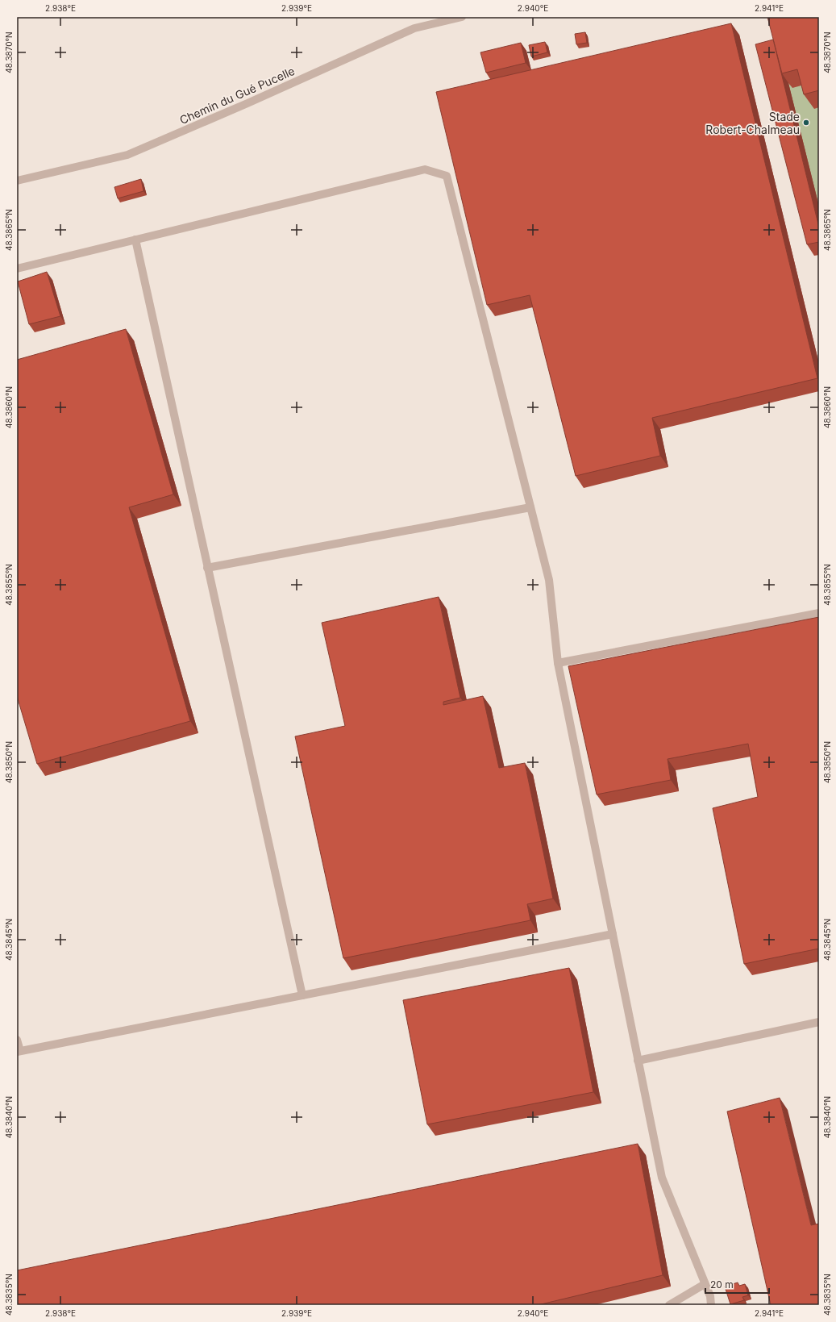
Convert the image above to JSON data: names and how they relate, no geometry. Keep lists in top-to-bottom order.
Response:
{
  "streets": {
    "street": ["Chemin du Gué Pucelle"]
  },
  "places": ["Stade Robert-Chalmeau"],
  "scale_bar": "20 m",
  "coordinates": [
    "2.938°E",
    "2.939°E",
    "2.940°E",
    "2.941°E",
    "48.3870°N",
    "48.3865°N",
    "48.3860°N",
    "48.3855°N",
    "48.3850°N",
    "48.3845°N",
    "48.3840°N",
    "48.3835°N"
  ]
}
